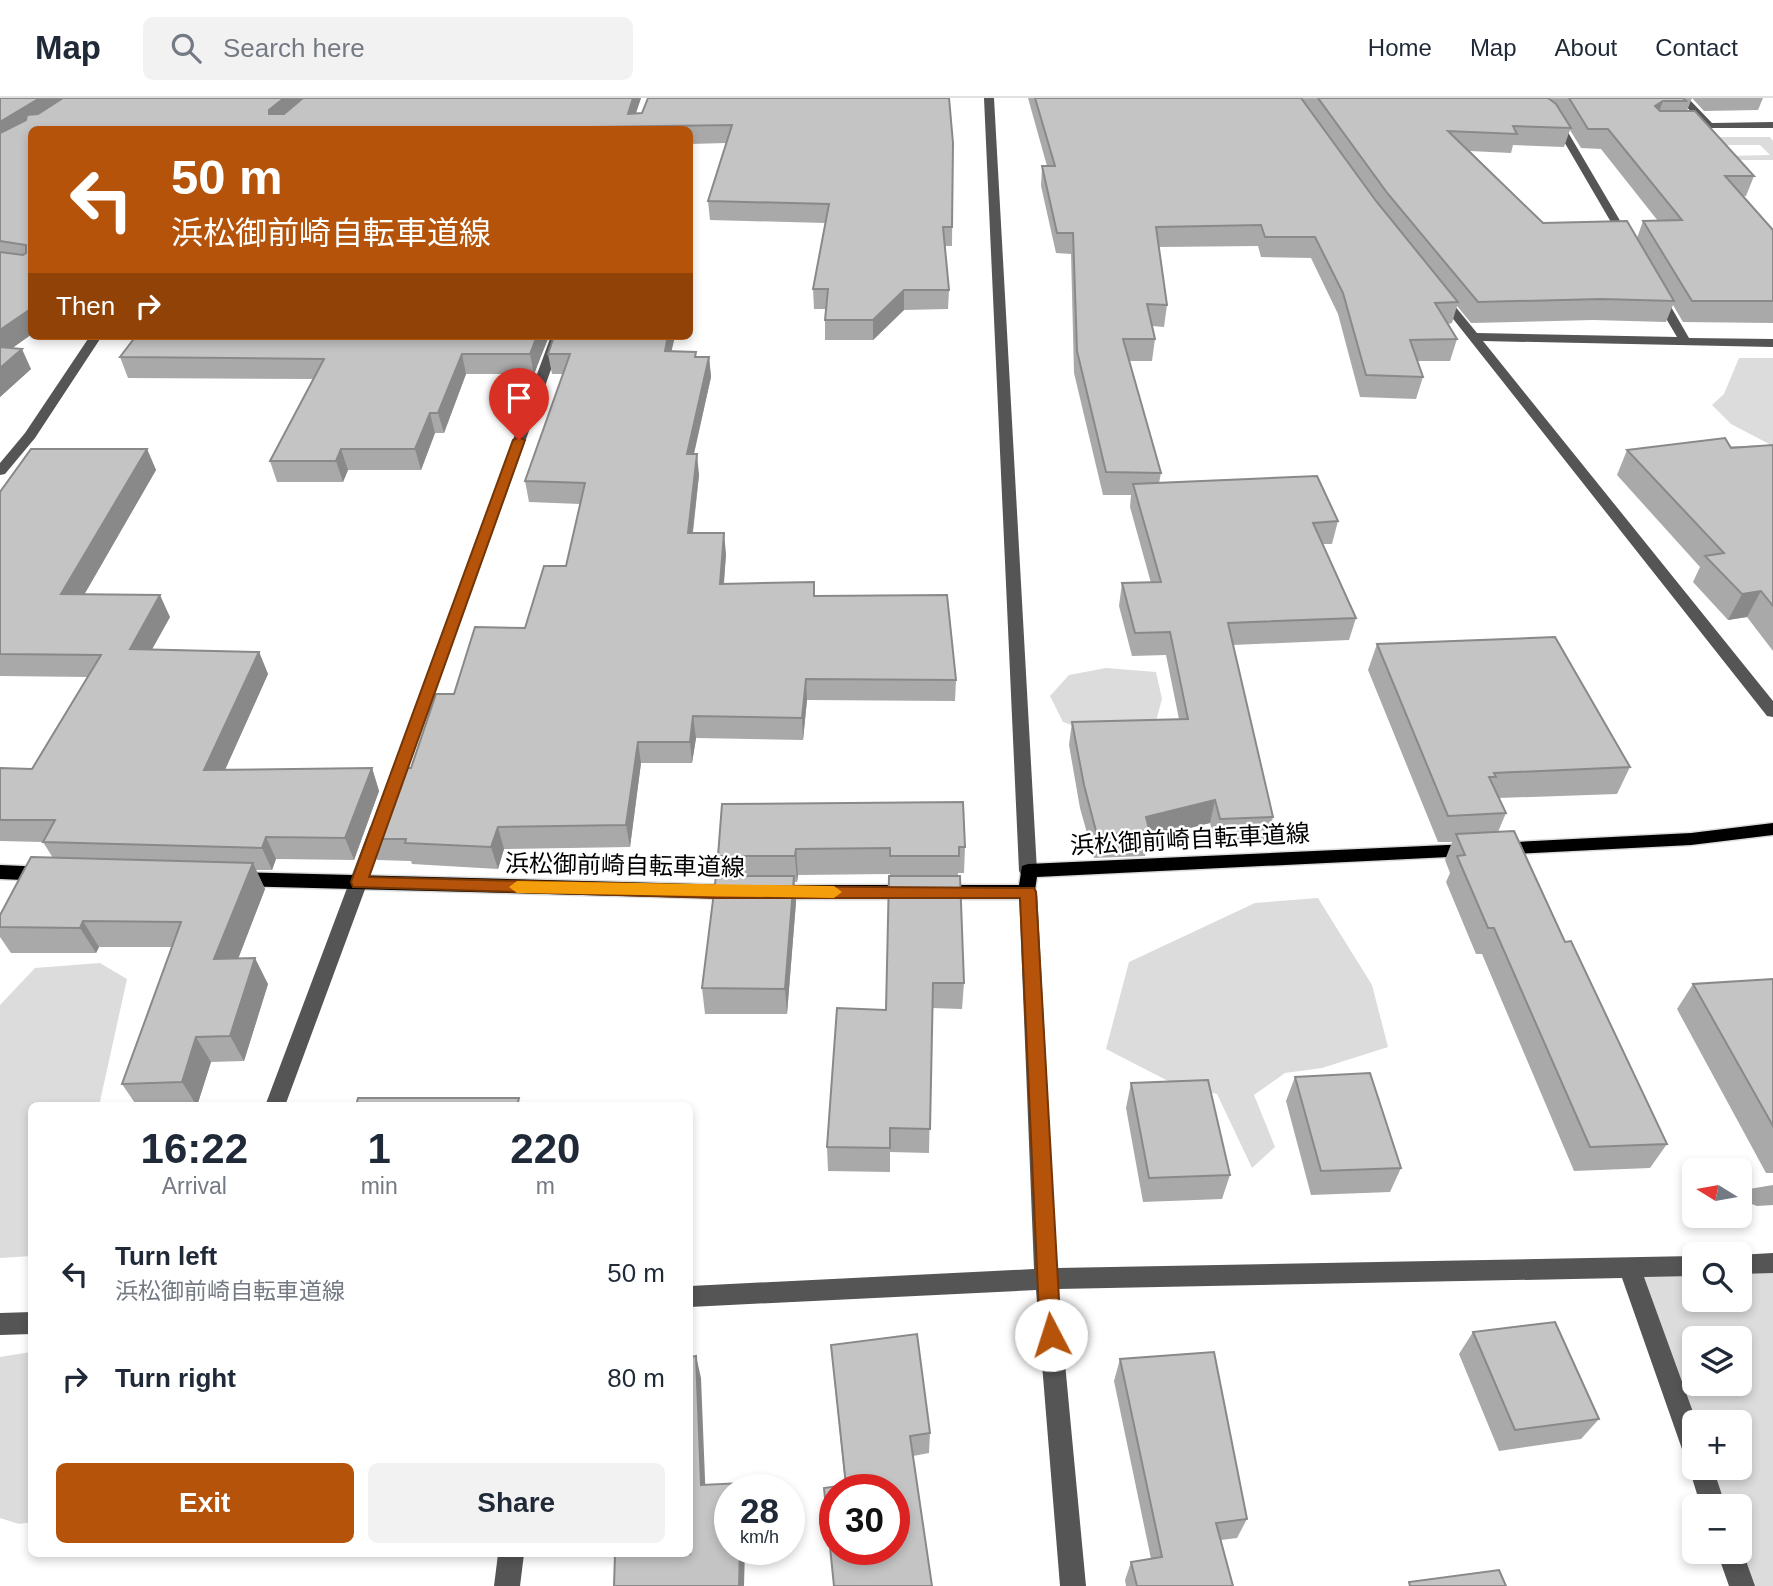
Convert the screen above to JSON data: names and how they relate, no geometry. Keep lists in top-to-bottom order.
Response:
{
  "streets": {
    "main road": ["浜松御前崎自転車道線"]
  },
  "north": "left",
  "page": {
    "header": "Map",
    "search": "Search here",
    "nav": [
      "Home",
      "Map",
      "About",
      "Contact"
    ],
    "turn": ["50 m", "浜松御前崎自転車道線"],
    "then": "Then",
    "eta": [
      "16:22",
      "Arrival",
      "1",
      "min",
      "220",
      "m"
    ],
    "map_buttons": ["+", "−"],
    "list": [
      {
        "name": "Turn left",
        "note": "浜松御前崎自転車道線",
        "value": "50 m"
      },
      {
        "name": "Turn right",
        "value": "80 m"
      }
    ],
    "buttons": ["Exit", "Share"],
    "speed": "28 km/h",
    "limit": "30"
  }
}
